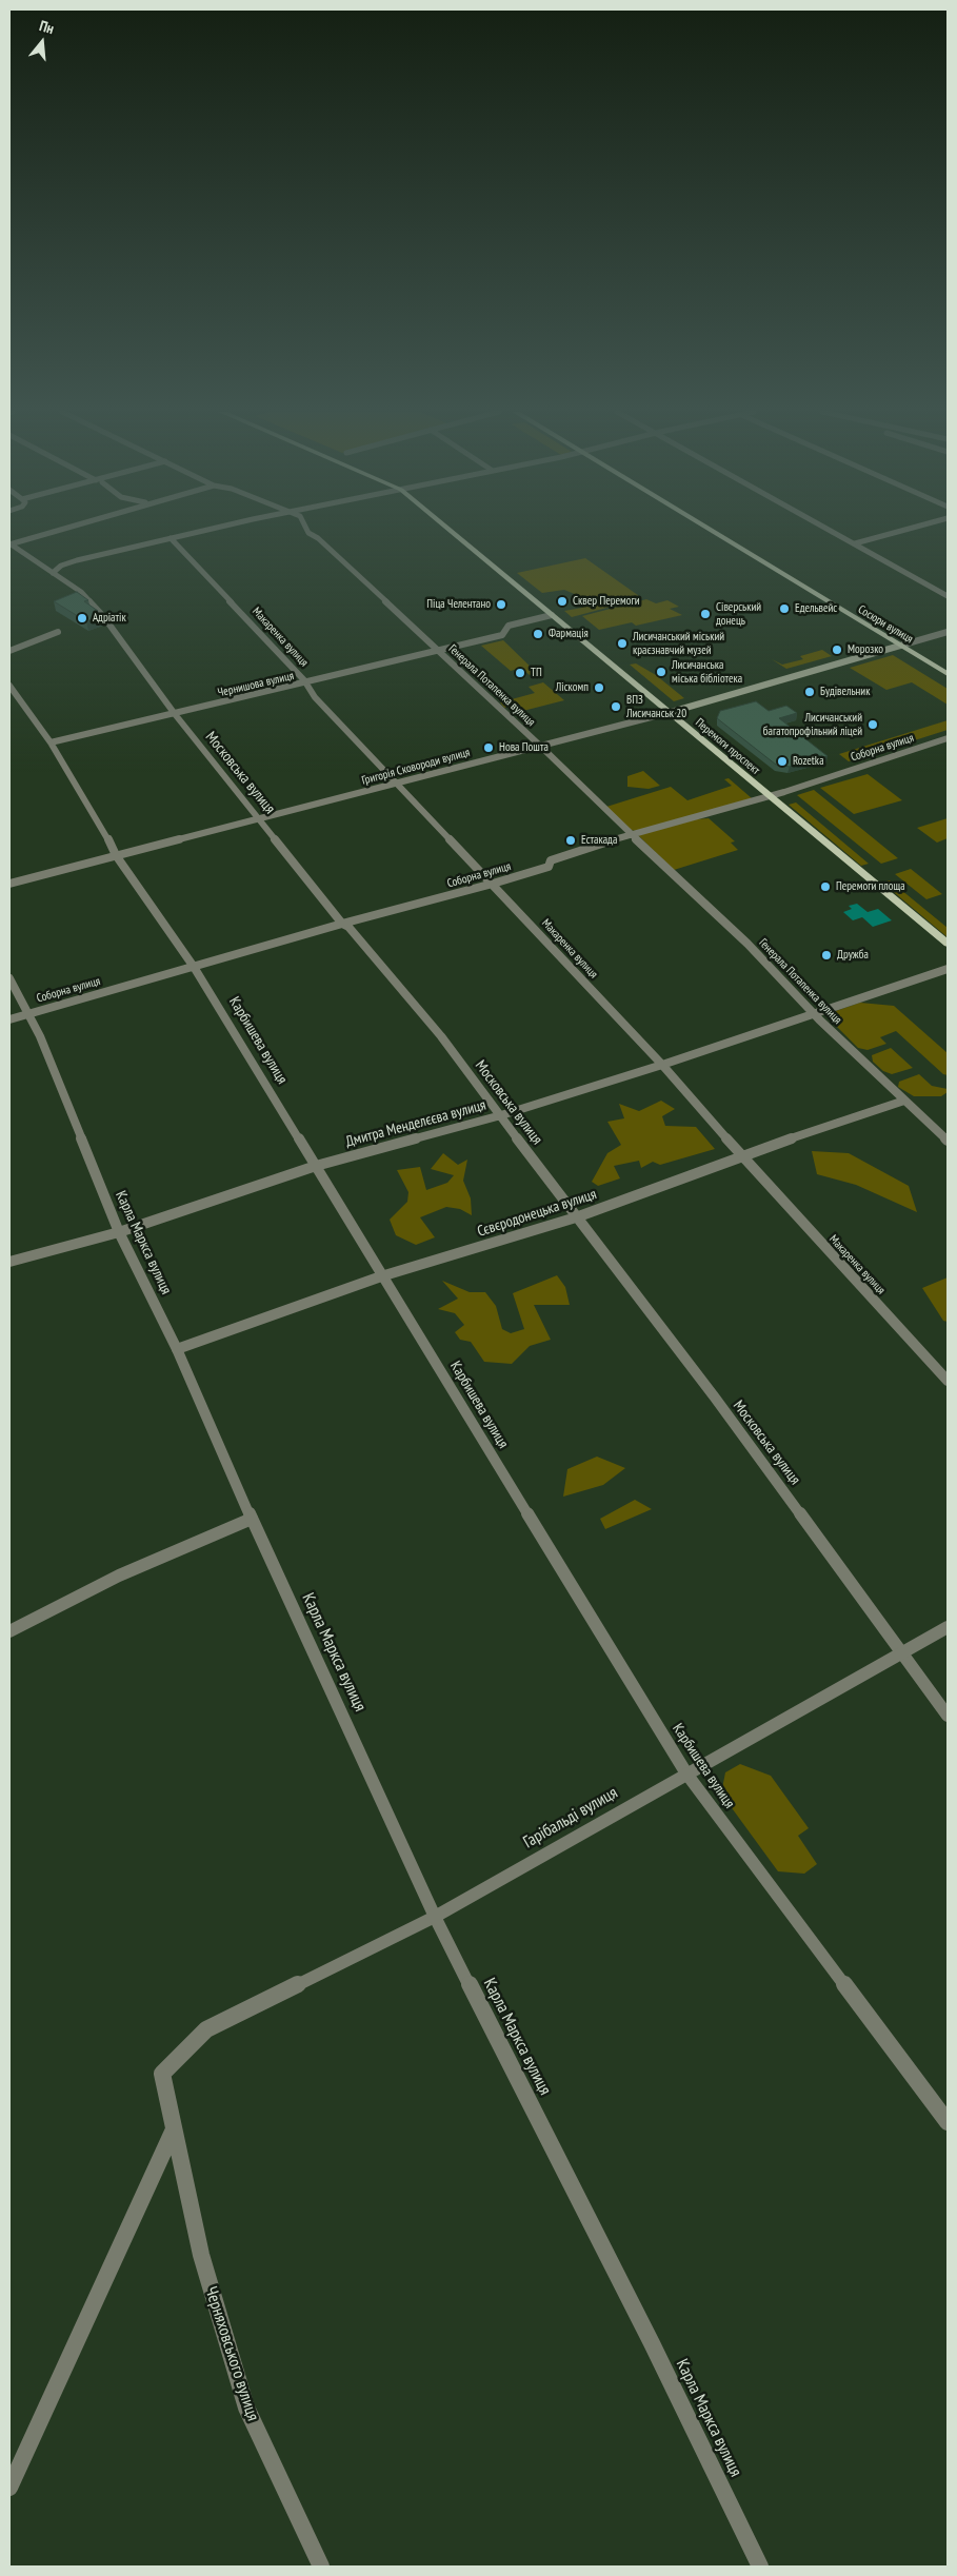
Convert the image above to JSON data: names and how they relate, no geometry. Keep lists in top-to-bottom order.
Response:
{
  "streets": {
    "main road": ["Сосюри вулиця", "Перемоги проспект", "Григорія Сковороди вулиця"],
    "street": [
      "Макаренка вулиця",
      "Чернишова вулиця",
      "Генерала Потапенка вулиця",
      "Соборна вулиця",
      "Московська вулиця",
      "Карбишева вулиця",
      "Дмитра Менделєєва вулиця",
      "Сєвєродонецька вулиця",
      "Карла Маркса вулиця",
      "Гарібальді вулиця",
      "Черняховського вулиця"
    ]
  },
  "crossings": [
    ["Сосюри вулиця", "Григорія Сковороди вулиця"],
    ["Макаренка вулиця", "Чернишова вулиця"],
    ["Макаренка вулиця", "Соборна вулиця"],
    ["Макаренка вулиця", "Григорія Сковороди вулиця"],
    ["Макаренка вулиця", "Дмитра Менделєєва вулиця"],
    ["Макаренка вулиця", "Сєвєродонецька вулиця"],
    ["Чернишова вулиця", "Генерала Потапенка вулиця"],
    ["Чернишова вулиця", "Перемоги проспект"],
    ["Чернишова вулиця", "Московська вулиця"],
    ["Чернишова вулиця", "Карбишева вулиця"],
    ["Генерала Потапенка вулиця", "Соборна вулиця"],
    ["Генерала Потапенка вулиця", "Григорія Сковороди вулиця"],
    ["Генерала Потапенка вулиця", "Дмитра Менделєєва вулиця"],
    ["Генерала Потапенка вулиця", "Сєвєродонецька вулиця"],
    ["Перемоги проспект", "Соборна вулиця"],
    ["Перемоги проспект", "Григорія Сковороди вулиця"],
    ["Соборна вулиця", "Московська вулиця"],
    ["Соборна вулиця", "Карбишева вулиця"],
    ["Соборна вулиця", "Карла Маркса вулиця"],
    ["Григорія Сковороди вулиця", "Московська вулиця"],
    ["Григорія Сковороди вулиця", "Карбишева вулиця"],
    ["Московська вулиця", "Дмитра Менделєєва вулиця"],
    ["Московська вулиця", "Сєвєродонецька вулиця"],
    ["Московська вулиця", "Гарібальді вулиця"],
    ["Карбишева вулиця", "Дмитра Менделєєва вулиця"],
    ["Карбишева вулиця", "Сєвєродонецька вулиця"],
    ["Карбишева вулиця", "Гарібальді вулиця"],
    ["Дмитра Менделєєва вулиця", "Карла Маркса вулиця"],
    ["Сєвєродонецька вулиця", "Карла Маркса вулиця"],
    ["Карла Маркса вулиця", "Гарібальді вулиця"],
    ["Гарібальді вулиця", "Черняховського вулиця"]
  ],
  "places": [
    "Сквер Перемоги",
    "Піца Челентано",
    "Едельвейс",
    "Сіверський донець",
    "Адріатік",
    "Фармація",
    "Лисичанський міський краєзнавчий музей",
    "Морозко",
    "Лисичанська мiська бiблiотека",
    "ТП",
    "Ліскомп",
    "Будівельник",
    "ВПЗ Лисичанськ 20",
    "Лисичанський багатопрофільний ліцей",
    "Нова Пошта",
    "Rozetka",
    "Естакада",
    "Перемоги площа",
    "Дружба"
  ],
  "north": "top"
}
